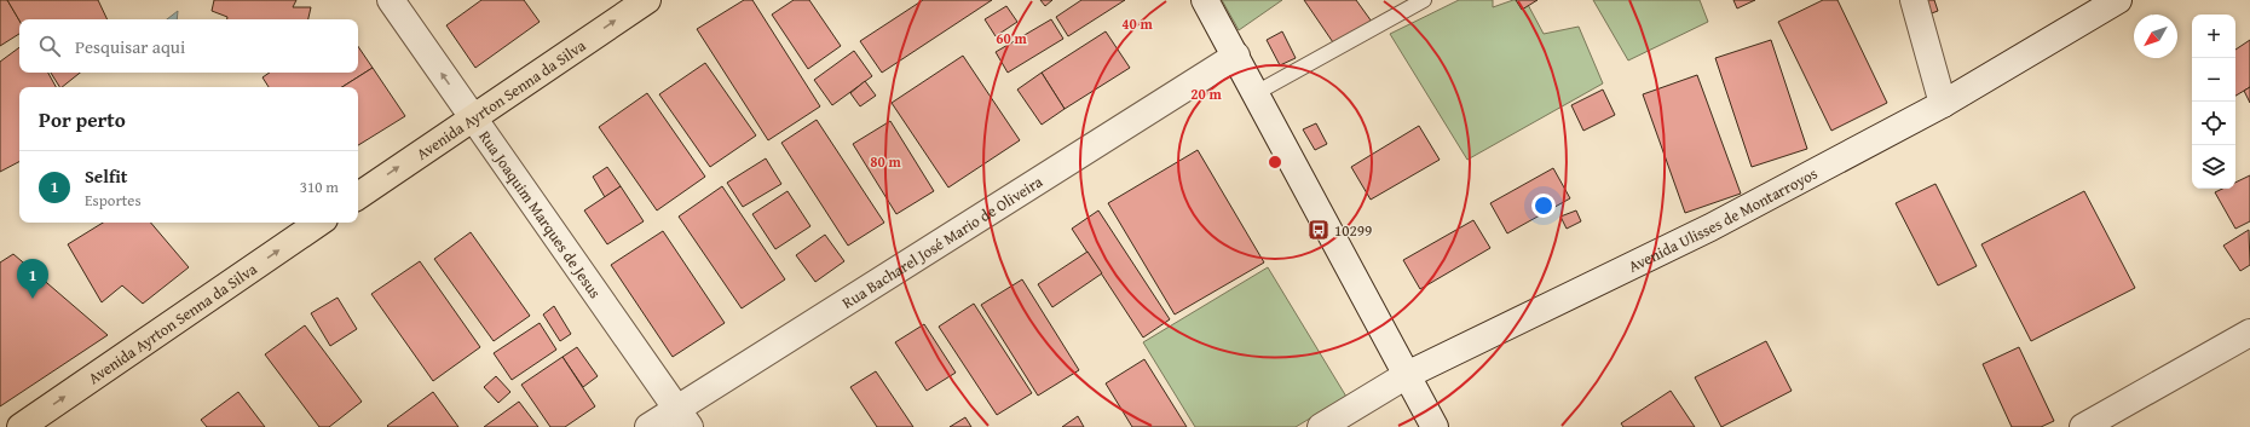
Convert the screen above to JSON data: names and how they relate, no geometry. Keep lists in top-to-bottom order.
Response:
{
  "streets": {
    "main road": ["Avenida Ayrton Senna da Silva"],
    "street": ["Rua Joaquim Marques de Jesus", "Avenida Ulisses de Montarroyos", "Rua Bacharel José Mario de Oliveira"]
  },
  "crossings": [
    ["Avenida Ayrton Senna da Silva", "Rua Joaquim Marques de Jesus"],
    ["Rua Joaquim Marques de Jesus", "Rua Bacharel José Mario de Oliveira"]
  ],
  "one_way": ["Avenida Ayrton Senna da Silva"],
  "places": {
    "bus stop": ["10299"]
  },
  "north": "bottom left",
  "page": {
    "map_buttons": ["+", "−"],
    "search": "Pesquisar aqui",
    "heading": "Por perto",
    "list": [
      {
        "mark": "1",
        "name": "Selfit",
        "note": "Esportes",
        "value": "310 m"
      }
    ],
    "pins": "1"
  },
  "rings": [
    "40 m",
    "60 m",
    "20 m",
    "80 m"
  ]
}
